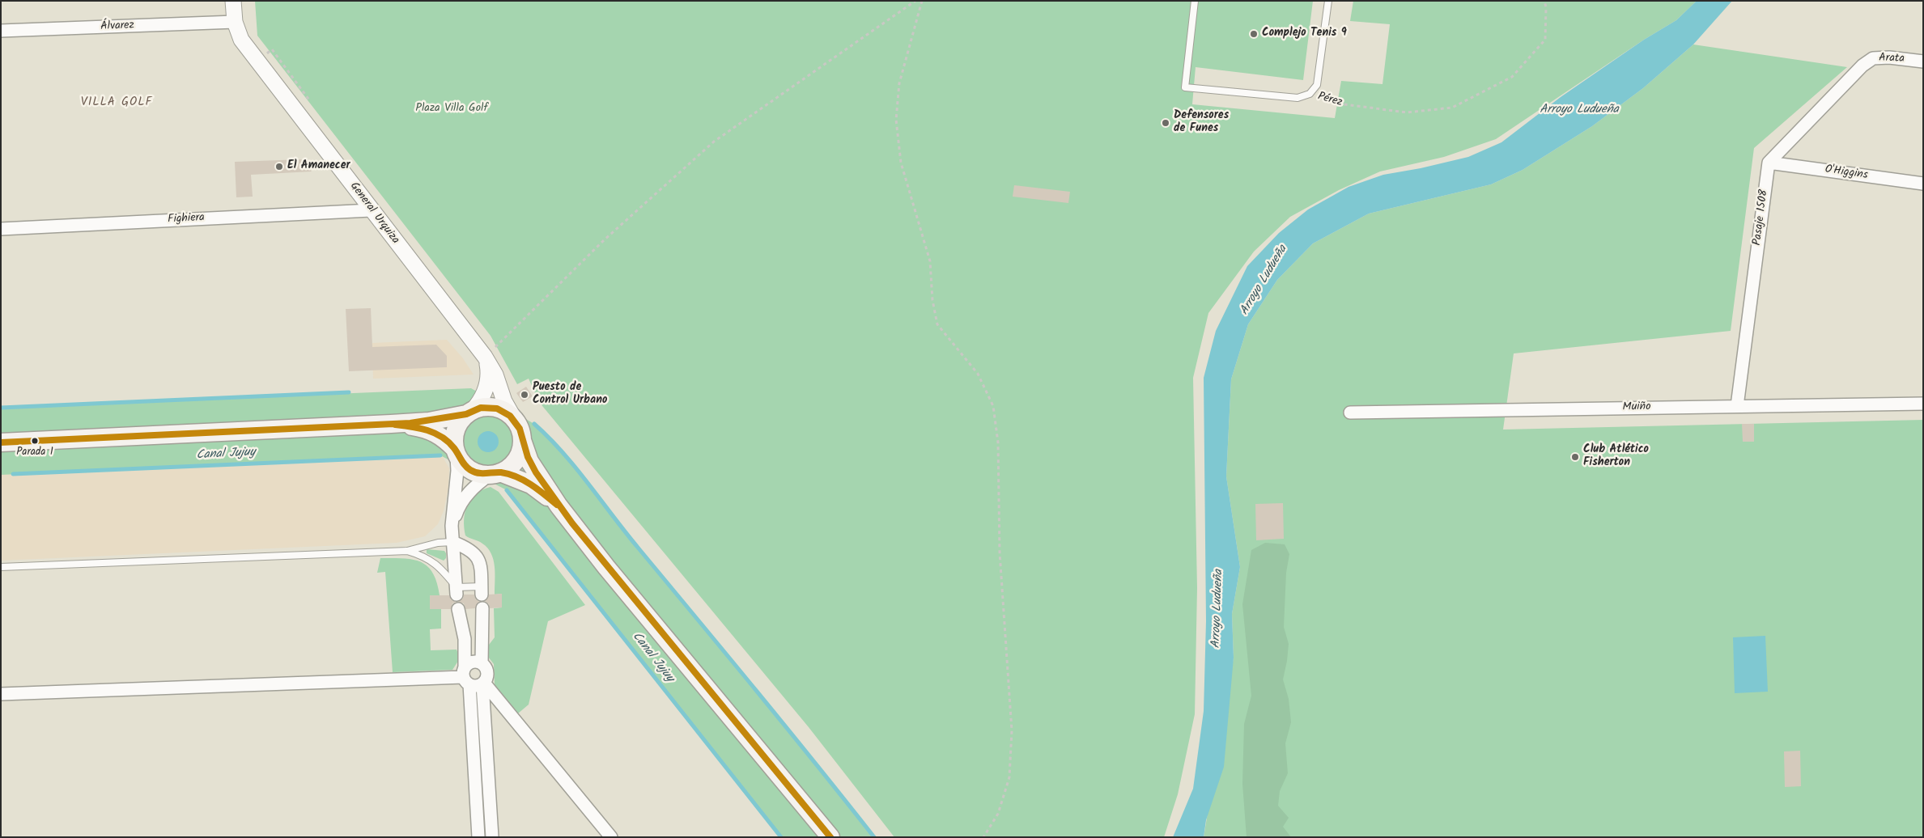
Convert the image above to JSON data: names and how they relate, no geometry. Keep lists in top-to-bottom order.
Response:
{
  "streets": {
    "street": [
      "Álvarez",
      "Arata",
      "O'Higgins",
      "General Urquiza",
      "Pasaje 1508",
      "Fighiera",
      "Muiño"
    ],
    "lane": ["Pérez"]
  },
  "crossings": [
    ["Álvarez", "General Urquiza"],
    ["Arata", "O'Higgins"],
    ["Arata", "Pasaje 1508"],
    ["O'Higgins", "Pasaje 1508"],
    ["General Urquiza", "Fighiera"],
    ["Pasaje 1508", "Muiño"]
  ],
  "districts": ["VILLA GOLF"],
  "water": ["Arroyo Ludueña", "Canal Jujuy"],
  "parks": ["Plaza Villa Golf"],
  "places": [
    "Complejo Tenis 9",
    "Defensores de Funes",
    "El Amanecer",
    "Puesto de Control Urbano",
    "Parada 1",
    "Club Atlético Fisherton"
  ]
}
